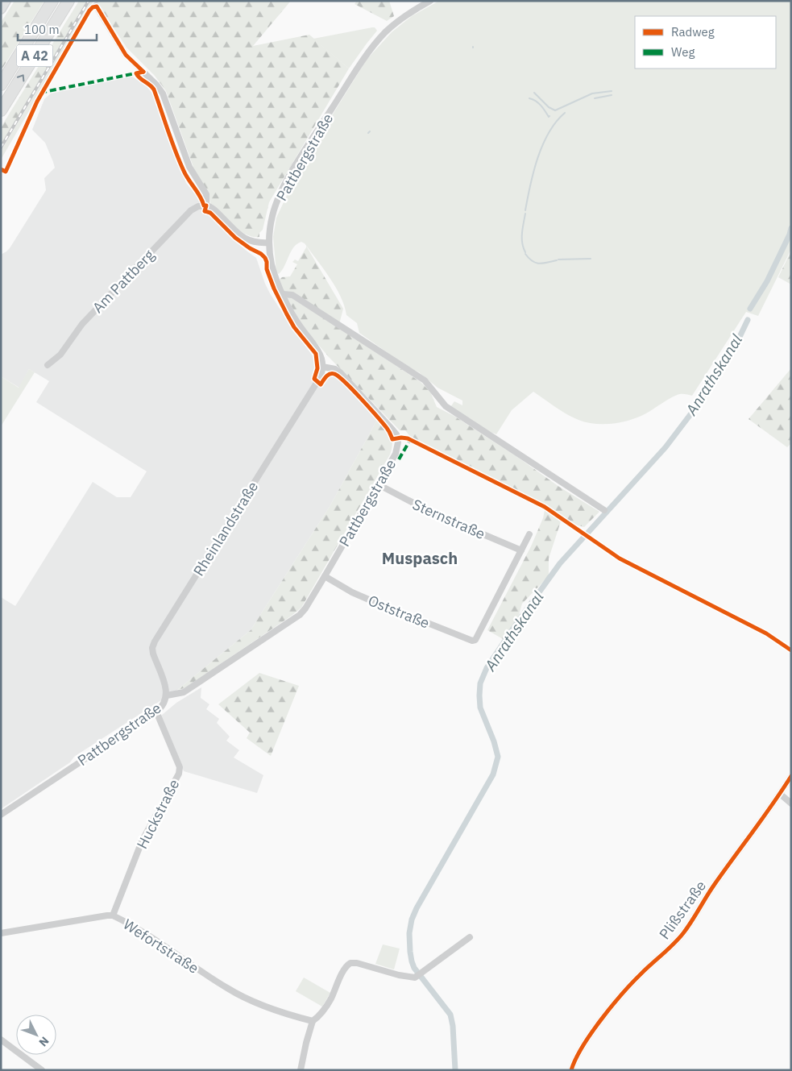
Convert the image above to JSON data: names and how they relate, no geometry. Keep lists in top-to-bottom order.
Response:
{
  "streets": {
    "highway": ["A 42"],
    "street": [
      "Pattbergstraße",
      "Am Pattberg",
      "Sternstraße",
      "Rheinlandstraße",
      "Oststraße",
      "Huckstraße",
      "Plißstraße",
      "Wefortstraße"
    ]
  },
  "crossings": [
    ["Pattbergstraße", "Sternstraße"],
    ["Pattbergstraße", "Rheinlandstraße"],
    ["Pattbergstraße", "Oststraße"],
    ["Pattbergstraße", "Huckstraße"],
    ["Sternstraße", "Oststraße"],
    ["Huckstraße", "Wefortstraße"]
  ],
  "districts": ["Muspasch"],
  "water": ["Anrathskanal"],
  "legend": ["Radweg", "Weg"],
  "scale_bar": "100 m",
  "north": "bottom right"
}
